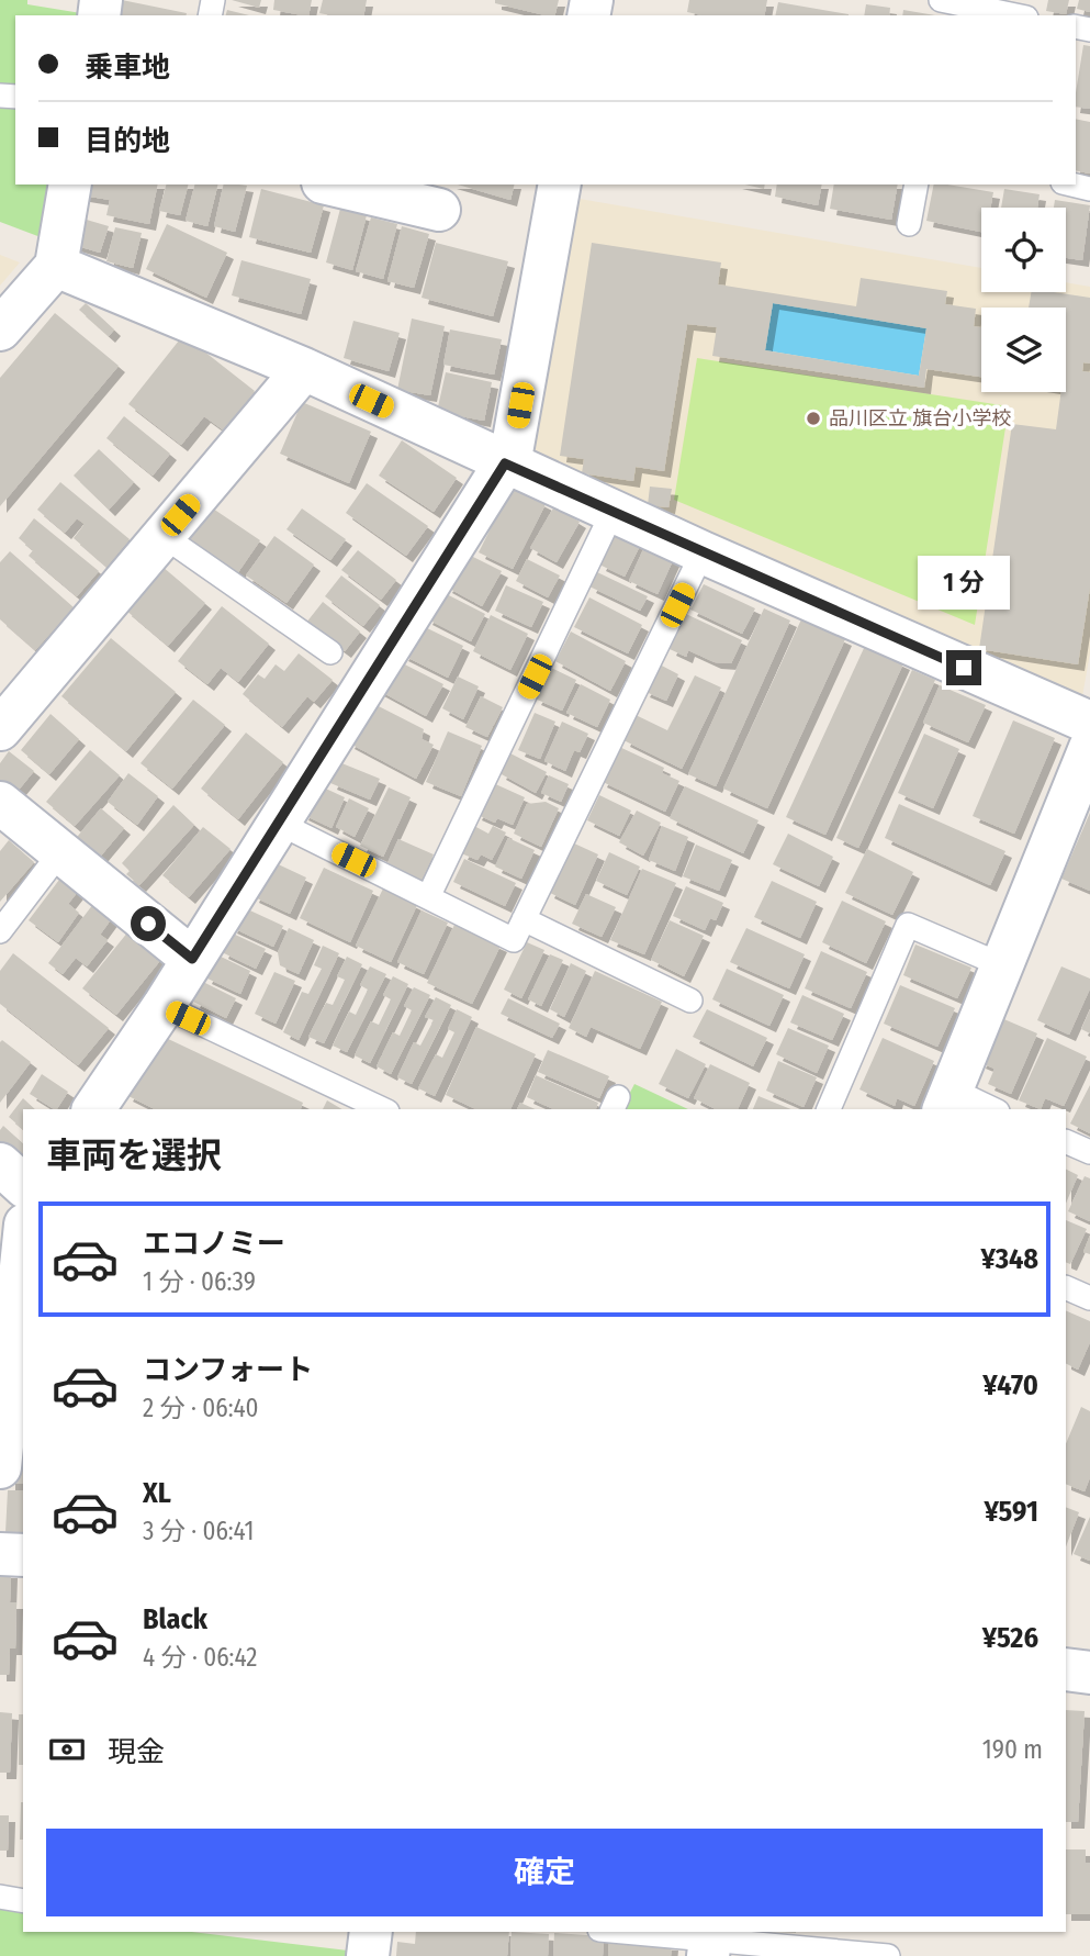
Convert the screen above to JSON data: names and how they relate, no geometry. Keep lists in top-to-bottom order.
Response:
{
  "places": ["品川区立 旗台小学校"],
  "page": {
    "banner": ["乗車地", "目的地"],
    "bubble": "1 分",
    "heading": "車両を選択",
    "list": [
      {
        "name": "エコノミー",
        "note": "1 分 · 06:39",
        "value": "¥348"
      },
      {
        "name": "コンフォート",
        "note": "2 分 · 06:40",
        "value": "¥470"
      },
      {
        "name": "XL",
        "note": "3 分 · 06:41",
        "value": "¥591"
      },
      {
        "name": "Black",
        "note": "4 分 · 06:42",
        "value": "¥526"
      }
    ],
    "pay": ["現金", "190 m"],
    "buttons": "確定"
  }
}
